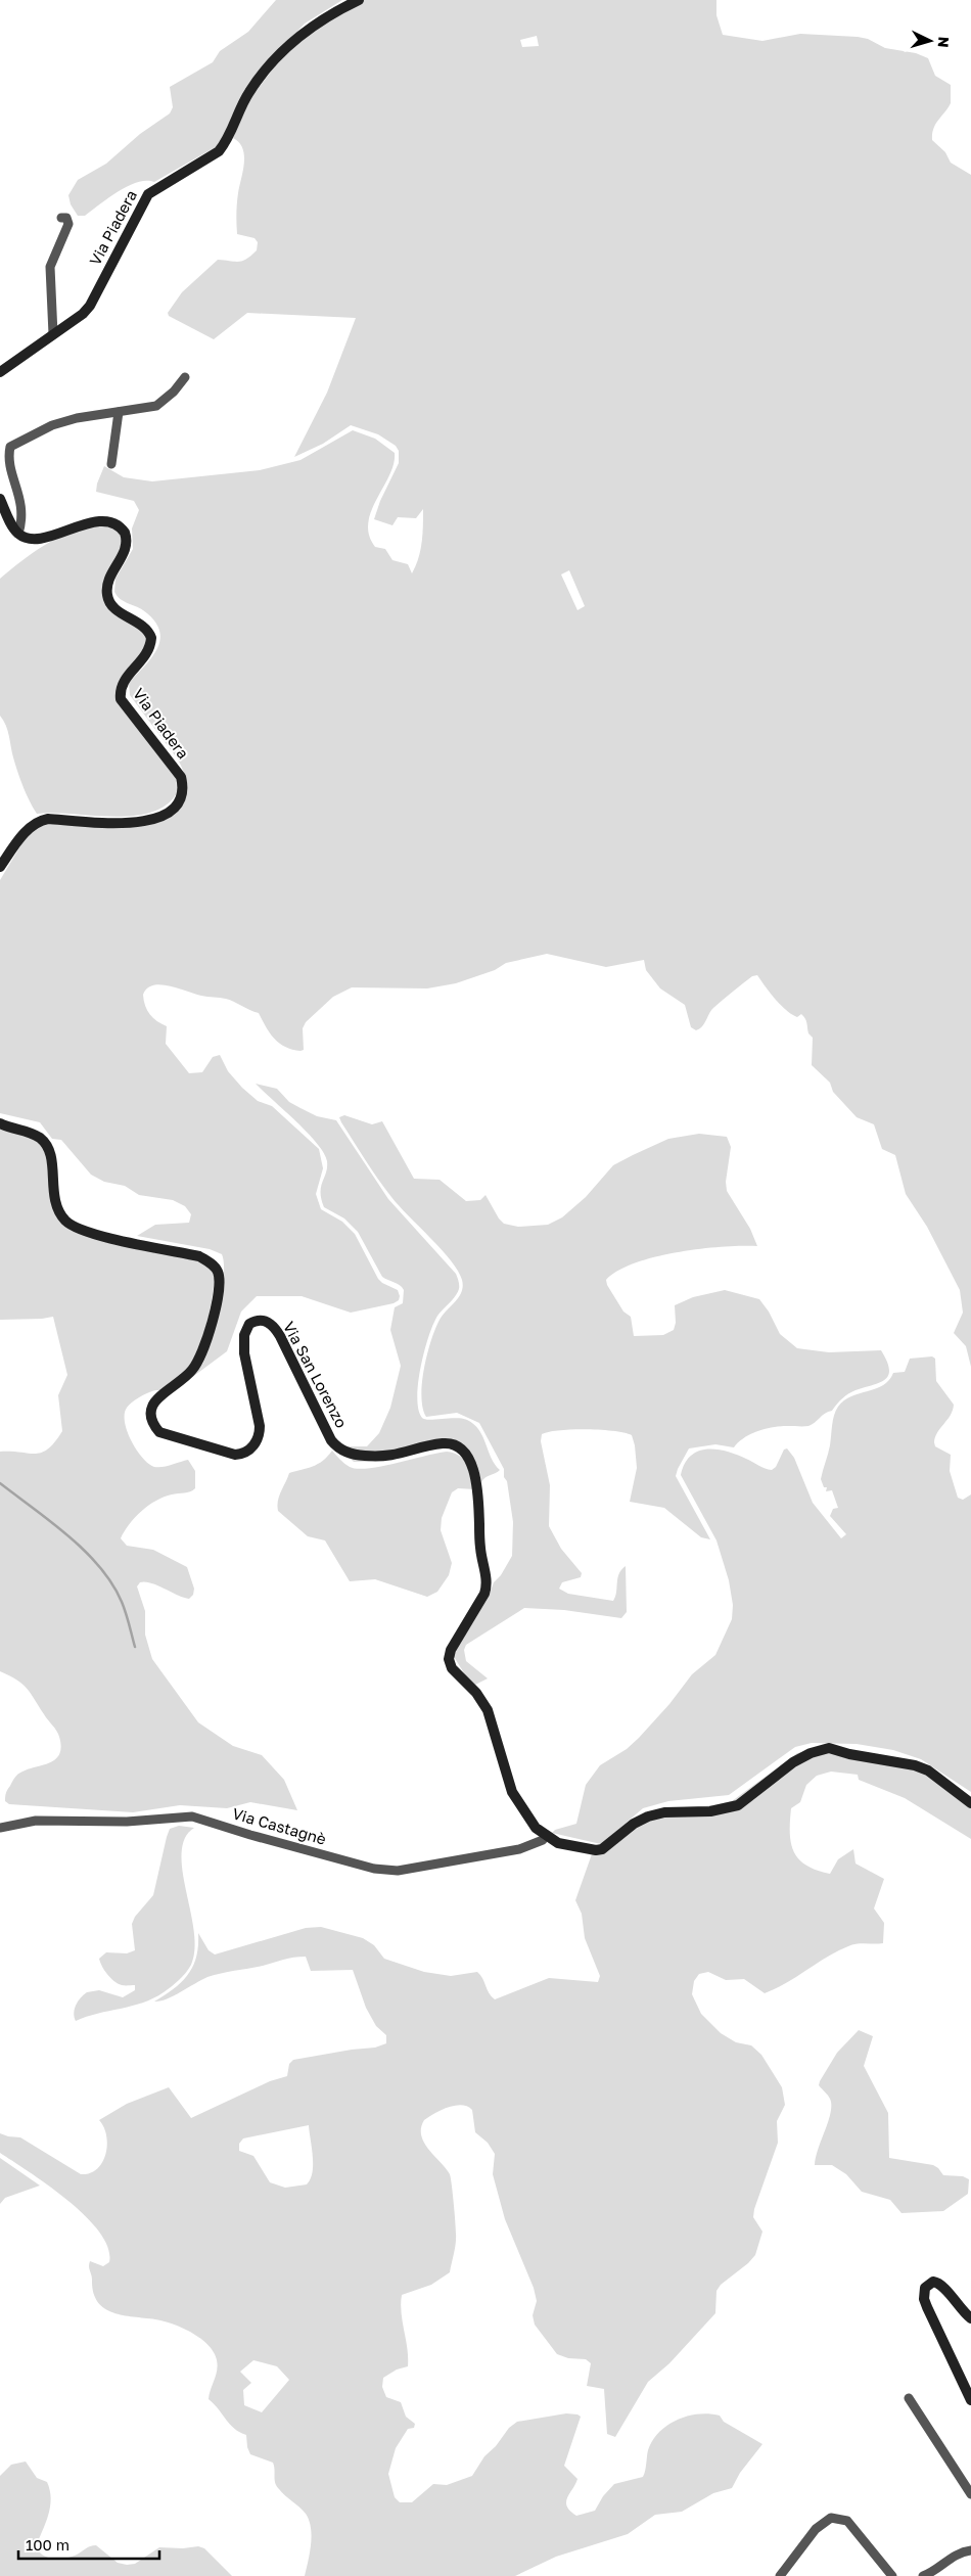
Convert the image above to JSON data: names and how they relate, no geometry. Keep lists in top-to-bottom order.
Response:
{
  "streets": {
    "street": ["Via Piadera", "Via San Lorenzo", "Via Castagnè"]
  },
  "crossings": [
    ["Via San Lorenzo", "Via Castagnè"]
  ],
  "scale_bar": "100 m",
  "north": "right"
}
